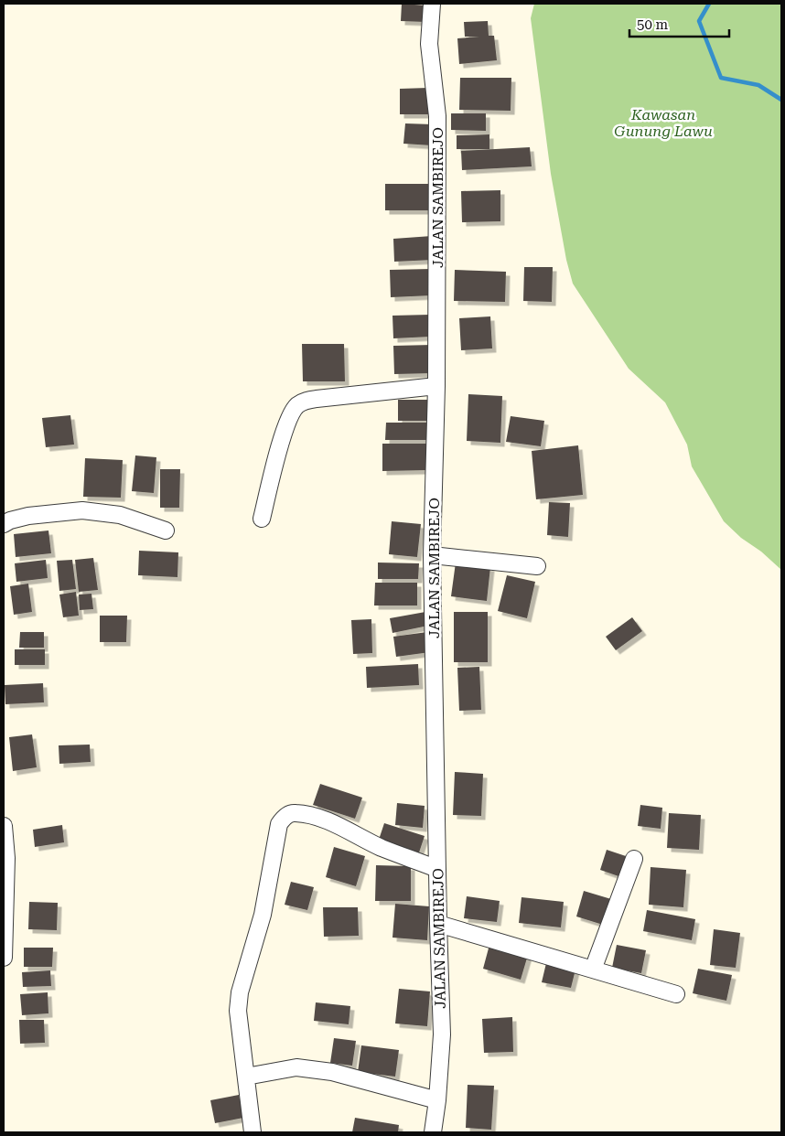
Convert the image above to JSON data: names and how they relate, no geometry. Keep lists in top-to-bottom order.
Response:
{
  "streets": {
    "street": ["JALAN SAMBIREJO"]
  },
  "parks": ["Kawasan Gunung Lawu"],
  "scale_bar": "50 m"
}
